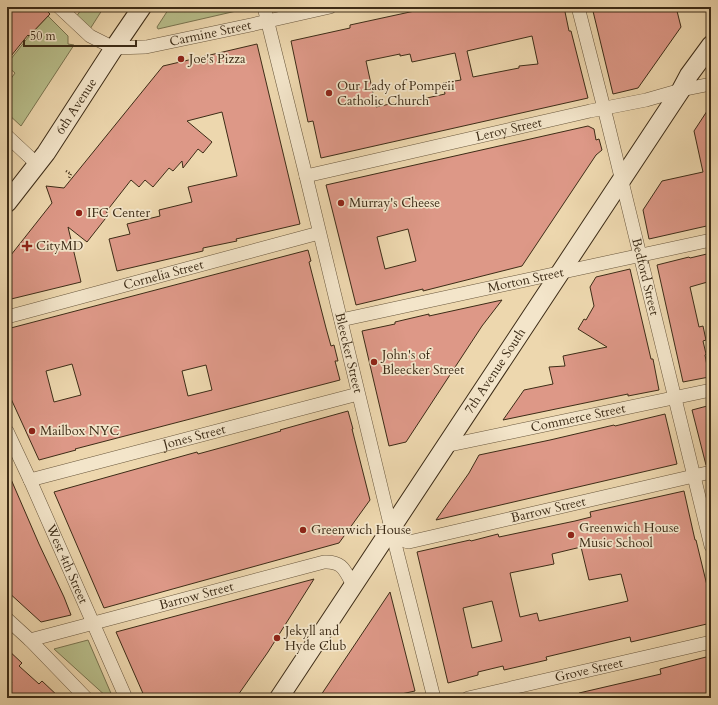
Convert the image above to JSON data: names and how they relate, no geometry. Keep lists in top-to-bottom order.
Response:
{
  "streets": {
    "main road": ["6th Avenue", "7th Avenue South"],
    "street": [
      "Carmine Street",
      "Leroy Street",
      "Cornelia Street",
      "Bedford Street",
      "Morton Street",
      "Bleecker Street",
      "Commerce Street",
      "Jones Street",
      "Barrow Street",
      "West 4th Street",
      "Grove Street"
    ]
  },
  "crossings": [
    ["Carmine Street", "6th Avenue"],
    ["Carmine Street", "Bleecker Street"],
    ["Leroy Street", "Bedford Street"],
    ["Leroy Street", "Bleecker Street"],
    ["Leroy Street", "7th Avenue South"],
    ["Cornelia Street", "Bleecker Street"],
    ["Bedford Street", "Morton Street"],
    ["Bedford Street", "7th Avenue South"],
    ["Bedford Street", "Commerce Street"],
    ["Bedford Street", "Barrow Street"],
    ["Morton Street", "Bleecker Street"],
    ["Morton Street", "7th Avenue South"],
    ["Bleecker Street", "7th Avenue South"],
    ["Bleecker Street", "Jones Street"],
    ["Bleecker Street", "Barrow Street"],
    ["7th Avenue South", "Commerce Street"],
    ["7th Avenue South", "Barrow Street"],
    ["Jones Street", "West 4th Street"],
    ["Barrow Street", "West 4th Street"]
  ],
  "places": {
    "other": [
      "Joe's Pizza",
      "Our Lady of Pompeii Catholic Church",
      "Murray's Cheese",
      "IFC Center",
      "John's of Bleecker Street",
      "Mailbox NYC",
      "Greenwich House",
      "Greenwich House Music School",
      "Jekyll and Hyde Club"
    ],
    "health": ["CityMD"]
  },
  "scale_bar": "50 m"
}
